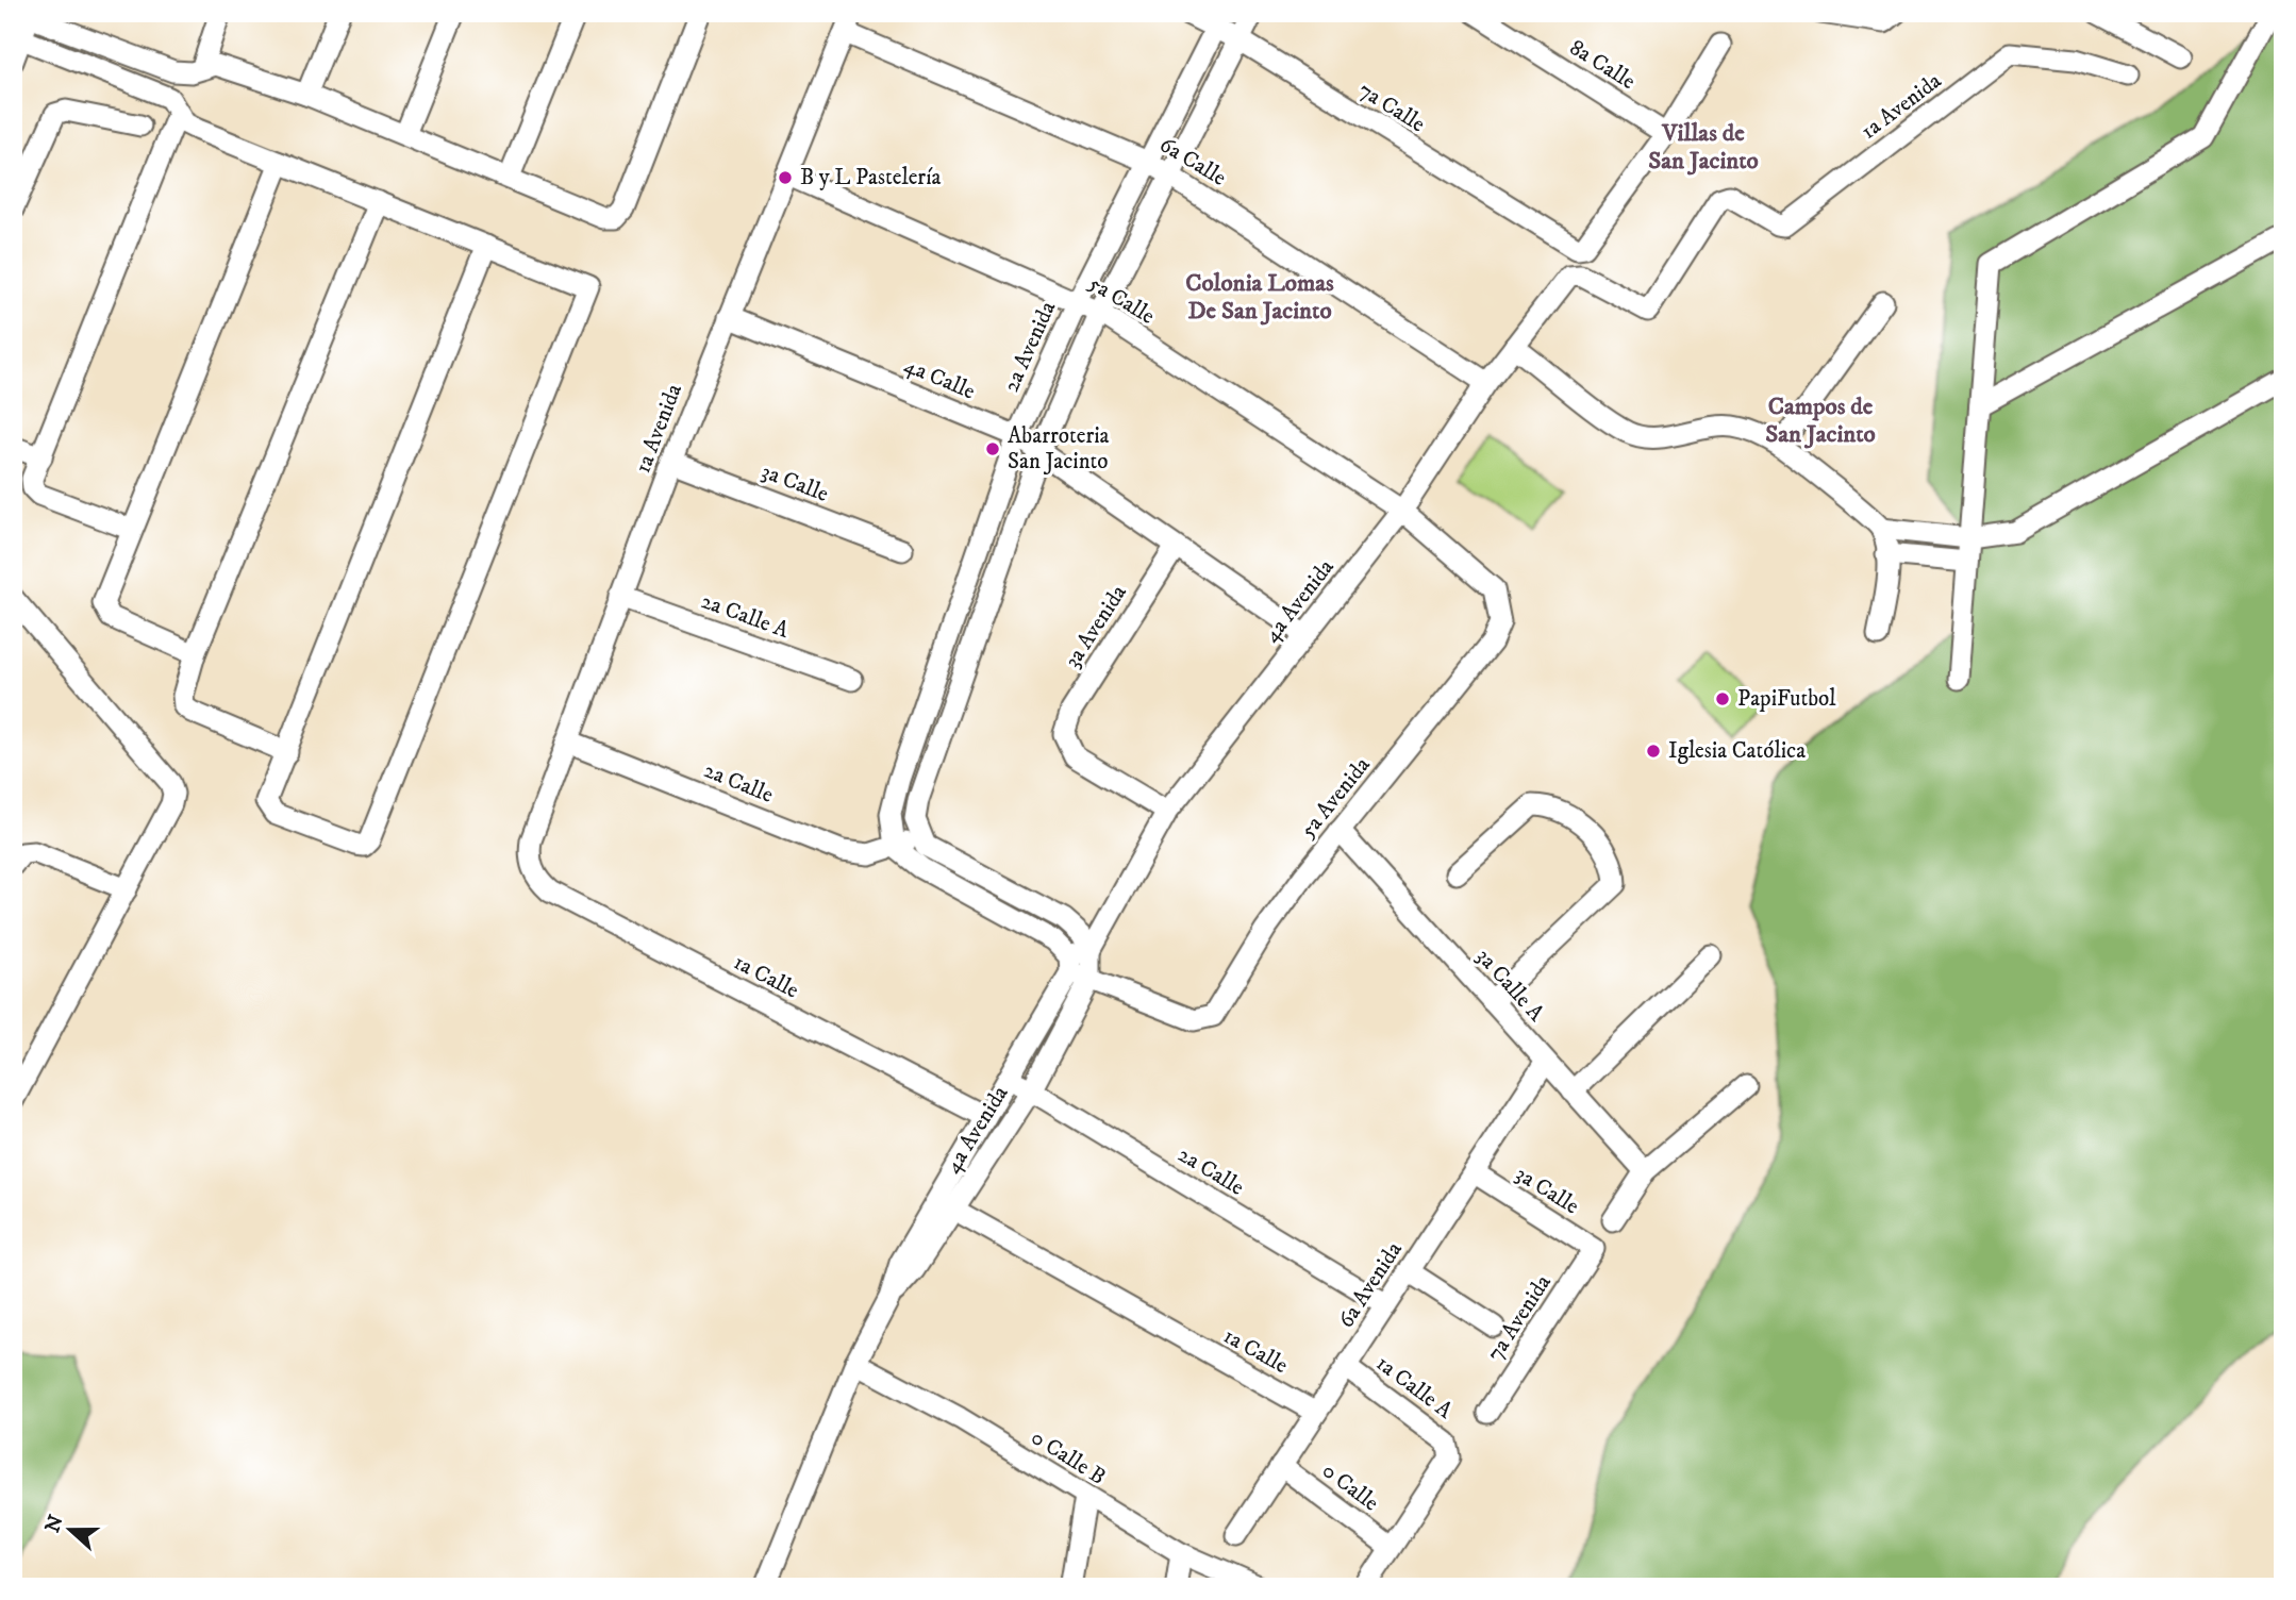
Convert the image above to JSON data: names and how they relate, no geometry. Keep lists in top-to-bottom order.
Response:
{
  "streets": {
    "street": [
      "8a Calle",
      "1a Avenida",
      "7a Calle",
      "6a Calle",
      "5a Calle",
      "2a Avenida",
      "4a Calle",
      "3a Calle",
      "4a Avenida",
      "2a Calle A",
      "3a Avenida",
      "2a Calle",
      "5a Avenida",
      "1a Calle",
      "3a Calle A",
      "6a Avenida",
      "7a Avenida",
      "1a Calle A",
      "0 Calle B",
      "0 Calle"
    ]
  },
  "crossings": [
    ["8a Calle", "7a Calle"],
    ["1a Avenida", "6a Calle"],
    ["1a Avenida", "5a Calle"],
    ["1a Avenida", "4a Calle"],
    ["1a Avenida", "3a Calle"],
    ["1a Avenida", "4a Avenida"],
    ["1a Avenida", "2a Calle A"],
    ["1a Avenida", "2a Calle"],
    ["1a Avenida", "1a Calle"],
    ["7a Calle", "2a Avenida"],
    ["6a Calle", "2a Avenida"],
    ["6a Calle", "4a Avenida"],
    ["5a Calle", "2a Avenida"],
    ["5a Calle", "4a Avenida"],
    ["5a Calle", "5a Avenida"],
    ["2a Avenida", "4a Calle"],
    ["2a Avenida", "2a Calle"],
    ["4a Calle", "4a Avenida"],
    ["4a Calle", "3a Avenida"],
    ["3a Calle", "6a Avenida"],
    ["3a Calle", "7a Avenida"],
    ["4a Avenida", "3a Avenida"],
    ["4a Avenida", "2a Calle"],
    ["4a Avenida", "5a Avenida"],
    ["4a Avenida", "1a Calle"],
    ["4a Avenida", "0 Calle B"],
    ["2a Calle", "6a Avenida"],
    ["5a Avenida", "3a Calle A"],
    ["1a Calle", "6a Avenida"],
    ["3a Calle A", "6a Avenida"],
    ["6a Avenida", "1a Calle A"],
    ["6a Avenida", "0 Calle"],
    ["1a Calle A", "0 Calle"]
  ],
  "districts": ["Villas de San Jacinto", "Colonia Lomas De San Jacinto", "Campos de San Jacinto"],
  "places": [
    "B y L Pastelería",
    "Abarroteria San Jacinto",
    "PapiFutbol",
    "Iglesia Católica"
  ],
  "north": "left"
}
